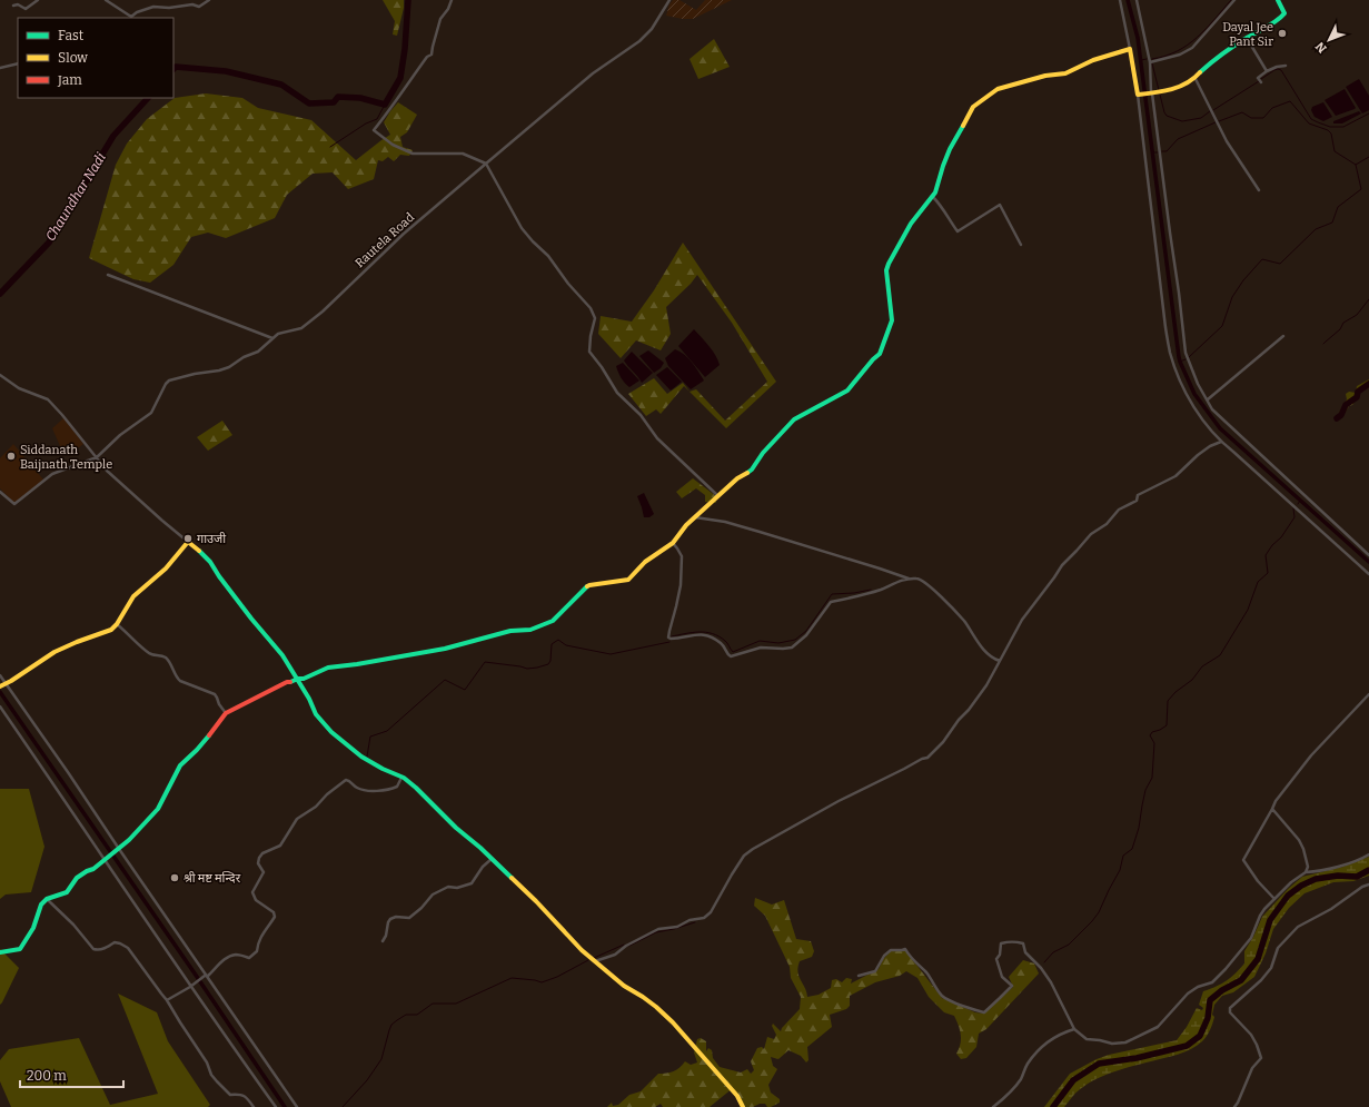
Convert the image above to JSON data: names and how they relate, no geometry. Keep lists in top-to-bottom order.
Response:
{
  "streets": {
    "street": ["Rautela Road"]
  },
  "water": ["Chaundhar Nadi"],
  "places": [
    "Dayal Jee Pant Sir",
    "Siddanath Baijnath Temple",
    "गाउजी",
    "श्री मष्ट मन्दिर"
  ],
  "legend": ["Fast", "Slow", "Jam"],
  "scale_bar": "200 m",
  "north": "bottom left"
}
